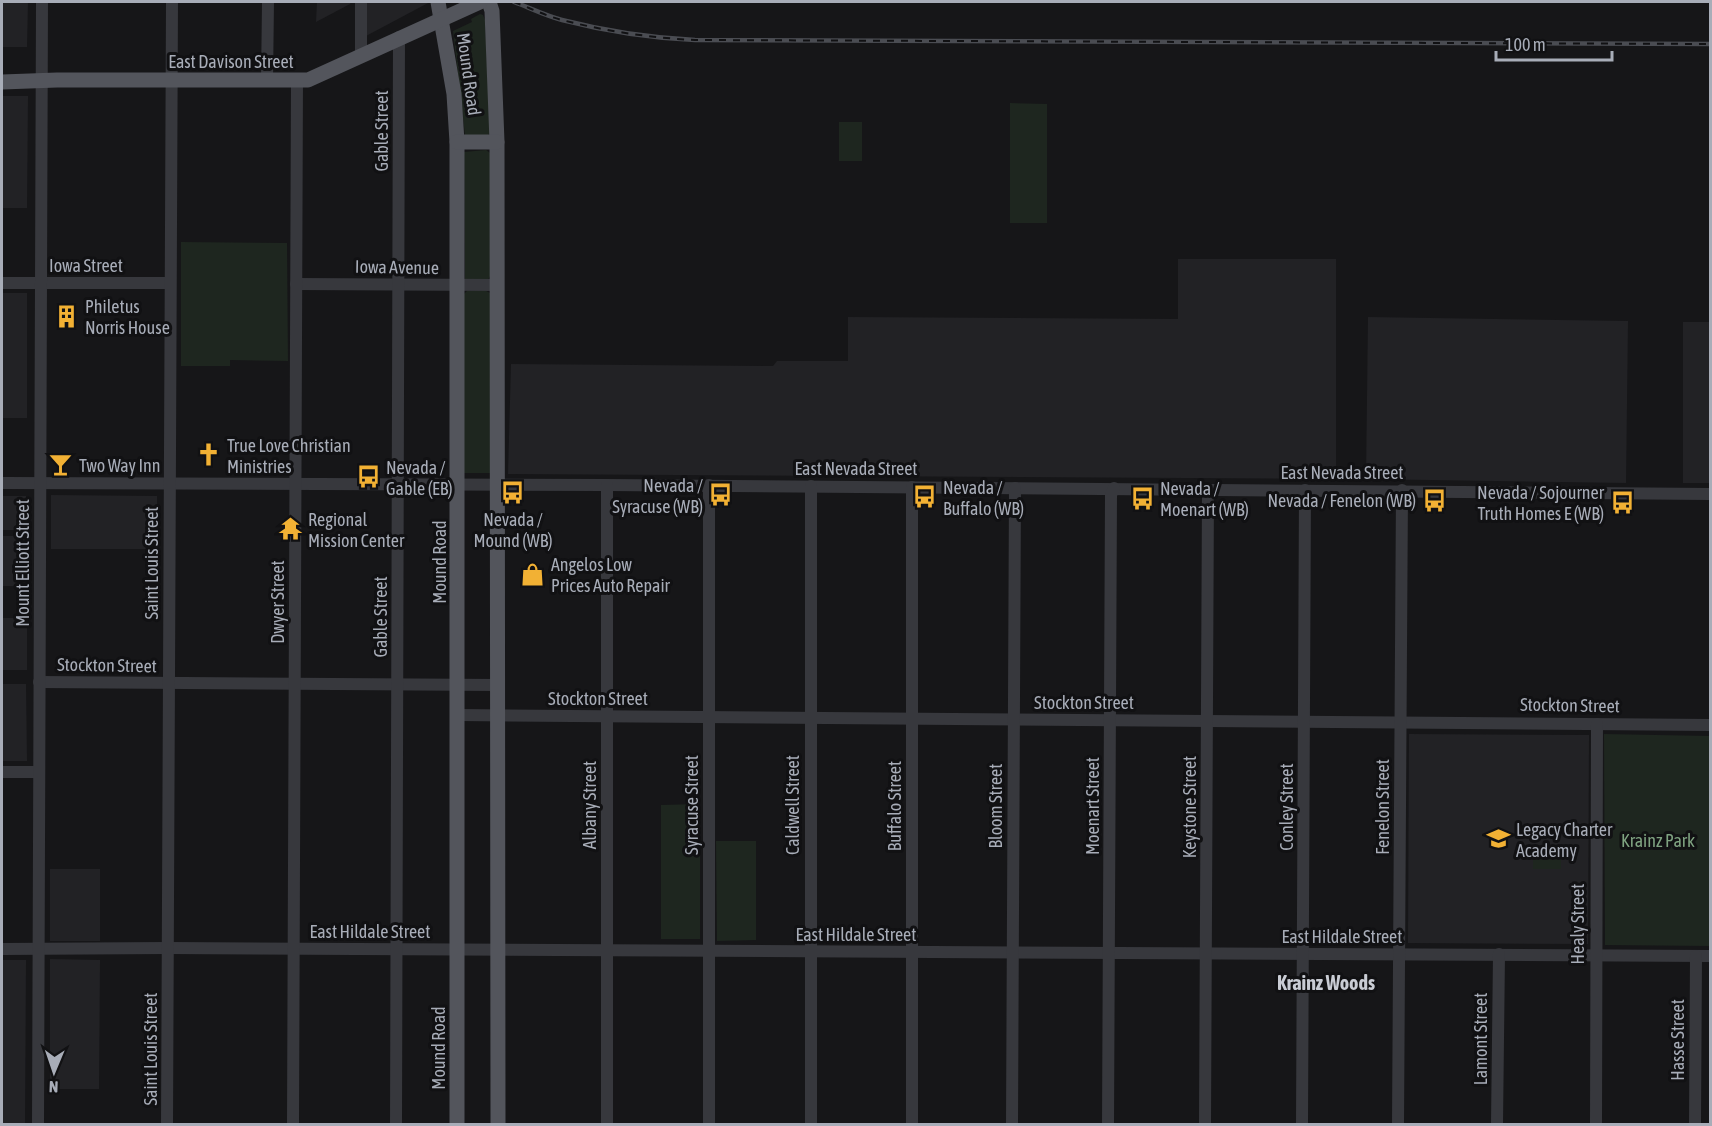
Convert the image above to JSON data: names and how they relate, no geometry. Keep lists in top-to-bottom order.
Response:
{
  "streets": {
    "main road": ["East Davison Street", "Mound Road"],
    "street": [
      "Gable Street",
      "Iowa Street",
      "Iowa Avenue",
      "East Nevada Street",
      "Mount Elliott Street",
      "Saint Louis Street",
      "Dwyer Street",
      "Stockton Street",
      "Albany Street",
      "Syracuse Street",
      "Caldwell Street",
      "Buffalo Street",
      "Bloom Street",
      "Moenart Street",
      "Keystone Street",
      "Conley Street",
      "Fenelon Street",
      "Healy Street",
      "East Hildale Street",
      "Lamont Street",
      "Hasse Street"
    ]
  },
  "crossings": [
    ["East Davison Street", "Mound Road"],
    ["East Davison Street", "Gable Street"],
    ["East Davison Street", "Mount Elliott Street"],
    ["East Davison Street", "Saint Louis Street"],
    ["East Davison Street", "Dwyer Street"],
    ["Mound Road", "Iowa Avenue"],
    ["Mound Road", "East Nevada Street"],
    ["Mound Road", "Stockton Street"],
    ["Mound Road", "East Hildale Street"],
    ["Gable Street", "Iowa Avenue"],
    ["Gable Street", "East Nevada Street"],
    ["Gable Street", "Stockton Street"],
    ["Gable Street", "East Hildale Street"],
    ["Iowa Street", "Mount Elliott Street"],
    ["Iowa Street", "Saint Louis Street"],
    ["Iowa Avenue", "Dwyer Street"],
    ["East Nevada Street", "Mount Elliott Street"],
    ["East Nevada Street", "Saint Louis Street"],
    ["East Nevada Street", "Dwyer Street"],
    ["East Nevada Street", "Albany Street"],
    ["East Nevada Street", "Syracuse Street"],
    ["East Nevada Street", "Caldwell Street"],
    ["East Nevada Street", "Buffalo Street"],
    ["East Nevada Street", "Bloom Street"],
    ["East Nevada Street", "Moenart Street"],
    ["East Nevada Street", "Keystone Street"],
    ["East Nevada Street", "Conley Street"],
    ["East Nevada Street", "Fenelon Street"],
    ["Mount Elliott Street", "Stockton Street"],
    ["Mount Elliott Street", "East Hildale Street"],
    ["Saint Louis Street", "Stockton Street"],
    ["Saint Louis Street", "East Hildale Street"],
    ["Dwyer Street", "Stockton Street"],
    ["Dwyer Street", "East Hildale Street"],
    ["Stockton Street", "Albany Street"],
    ["Stockton Street", "Syracuse Street"],
    ["Stockton Street", "Caldwell Street"],
    ["Stockton Street", "Buffalo Street"],
    ["Stockton Street", "Bloom Street"],
    ["Stockton Street", "Moenart Street"],
    ["Stockton Street", "Keystone Street"],
    ["Stockton Street", "Conley Street"],
    ["Stockton Street", "Fenelon Street"],
    ["Stockton Street", "Healy Street"],
    ["Albany Street", "East Hildale Street"],
    ["Syracuse Street", "East Hildale Street"],
    ["Caldwell Street", "East Hildale Street"],
    ["Buffalo Street", "East Hildale Street"],
    ["Bloom Street", "East Hildale Street"],
    ["Moenart Street", "East Hildale Street"],
    ["Keystone Street", "East Hildale Street"],
    ["Conley Street", "East Hildale Street"],
    ["Fenelon Street", "East Hildale Street"],
    ["Healy Street", "East Hildale Street"],
    ["East Hildale Street", "Lamont Street"],
    ["East Hildale Street", "Hasse Street"]
  ],
  "districts": ["Krainz Woods"],
  "parks": ["Krainz Park"],
  "places": {
    "building": ["Philetus Norris House"],
    "church": ["True Love Christian Ministries"],
    "bar": ["Two Way Inn"],
    "bus stop": [
      "Nevada / Gable (EB)",
      "Nevada / Mound (WB)",
      "Nevada / Syracuse (WB)",
      "Nevada / Buffalo (WB)",
      "Nevada / Moenart (WB)",
      "Nevada / Fenelon (WB)",
      "Nevada / Sojourner Truth Homes E (WB)"
    ],
    "temple": ["Regional Mission Center"],
    "shop": ["Angelos Low Prices Auto Repair"],
    "school or university": ["Legacy Charter Academy"]
  },
  "scale_bar": "100 m",
  "north": "bottom"
}
